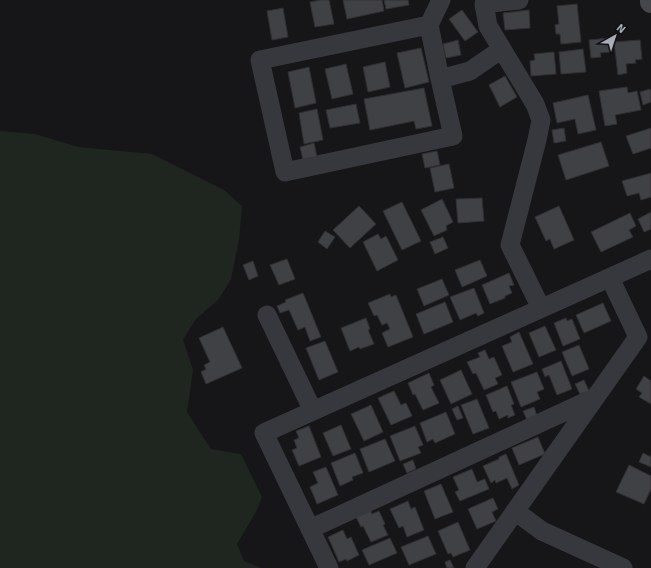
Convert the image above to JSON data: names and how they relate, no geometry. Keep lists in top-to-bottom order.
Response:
{
  "north": "top right"
}
